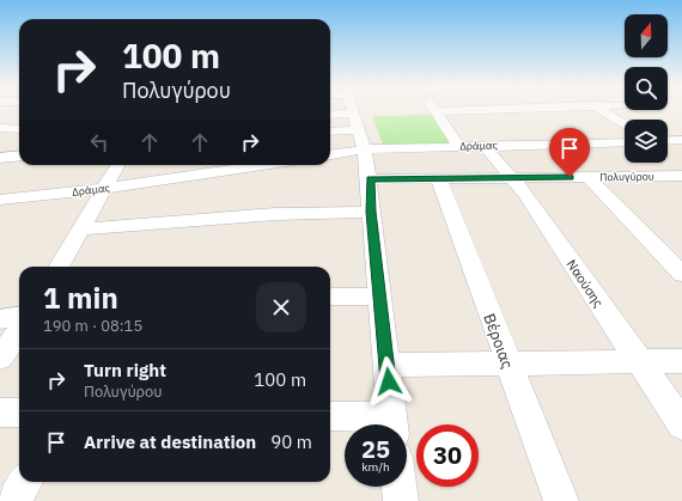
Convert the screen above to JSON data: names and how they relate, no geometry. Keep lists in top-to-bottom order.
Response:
{
  "streets": {
    "street": [
      "Δράμας",
      "Πολυγύρου",
      "Ναούσης",
      "Βέροιας"
    ]
  },
  "crossings": [
    ["Δράμας", "Ναούσης"],
    ["Πολυγύρου", "Ναούσης"],
    ["Πολυγύρου", "Βέροιας"]
  ],
  "north": "top",
  "page": {
    "turn": ["100 m", "Πολυγύρου"],
    "heading": ["1 min", "190 m · 08:15"],
    "list": [
      {
        "name": "Turn right",
        "note": "Πολυγύρου",
        "value": "100 m"
      },
      {
        "name": "Arrive at destination",
        "value": "90 m"
      }
    ],
    "speed": "25 km/h",
    "limit": "30"
  }
}
